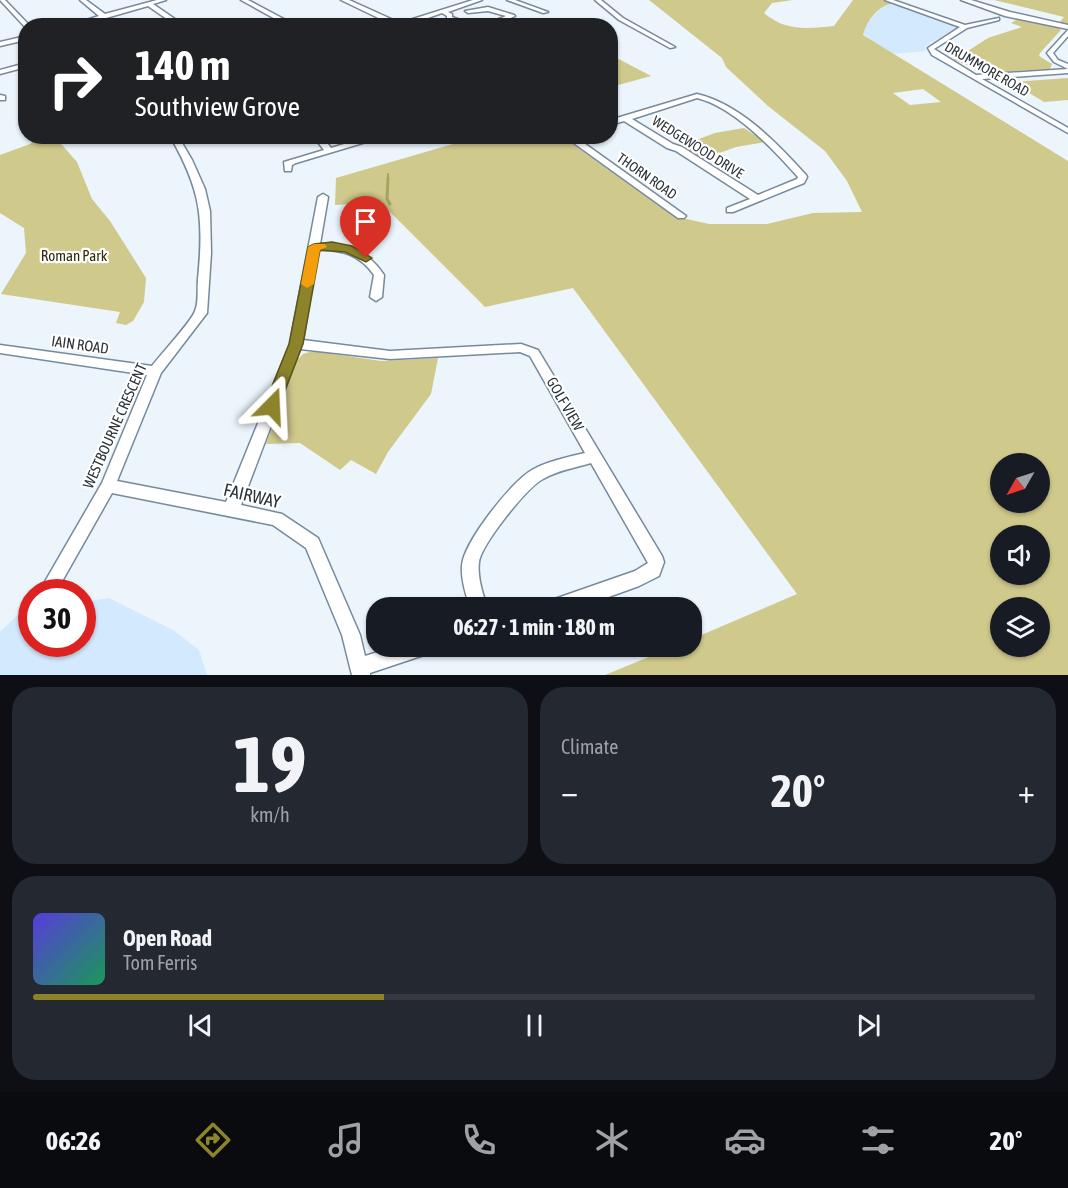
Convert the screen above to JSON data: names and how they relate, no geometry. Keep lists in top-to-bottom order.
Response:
{
  "streets": {
    "street": [
      "DRUMMORE ROAD",
      "WEDGEWOOD DRIVE",
      "THORN ROAD",
      "IAIN ROAD",
      "GOLF VIEW",
      "WESTBOURNE CRESCENT",
      "FAIRWAY"
    ]
  },
  "crossings": [
    ["IAIN ROAD", "WESTBOURNE CRESCENT"],
    ["WESTBOURNE CRESCENT", "FAIRWAY"]
  ],
  "parks": ["Roman Park"],
  "north": "bottom left",
  "page": {
    "turn": ["140 m", "Southview Grove"],
    "limit": "30",
    "trip": "06:27 · 1 min · 180 m",
    "tile": [
      ["19", "km/h"],
      "Climate"
    ],
    "heat": ["−", "20°", "+"],
    "song": ["Open Road", "Tom Ferris"],
    "tabs": ["06:26", "20°"]
  }
}
